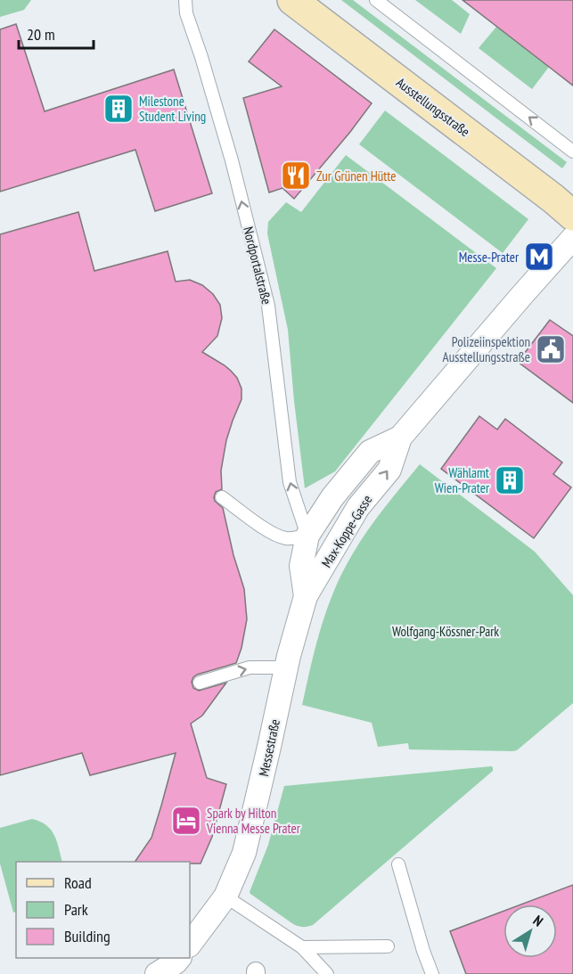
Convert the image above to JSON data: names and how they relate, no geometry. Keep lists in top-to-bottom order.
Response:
{
  "streets": {
    "main road": ["Ausstellungsstraße"],
    "street": ["Max-Koppe-Gasse", "Messestraße"],
    "lane": ["Nordportalstraße"]
  },
  "crossings": [
    ["Nordportalstraße", "Max-Koppe-Gasse"],
    ["Nordportalstraße", "Messestraße"],
    ["Max-Koppe-Gasse", "Messestraße"]
  ],
  "one_way": ["Nordportalstraße"],
  "parks": ["Wolfgang-Kössner-Park"],
  "places": {
    "building": ["Milestone Student Living", "Wählamt Wien-Prater"],
    "restaurant": ["Zur Grünen Hütte"],
    "metro station": ["Messe-Prater"],
    "public building": ["Polizeiinspektion Ausstellungsstraße"],
    "hotel": ["Spark by Hilton Vienna Messe Prater"]
  },
  "legend": ["Road", "Park", "Building"],
  "scale_bar": "20 m",
  "north": "top right"
}
